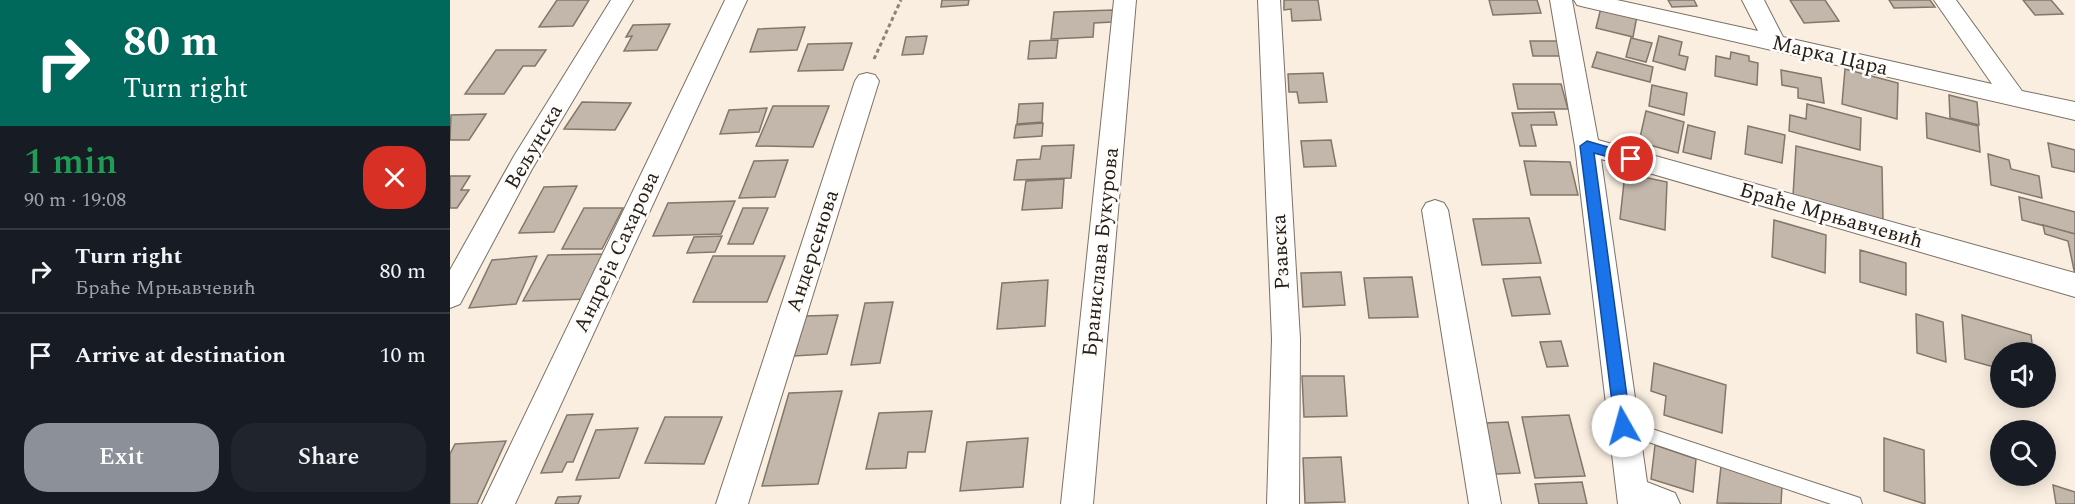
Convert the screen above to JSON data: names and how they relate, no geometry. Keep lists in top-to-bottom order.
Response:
{
  "streets": {
    "street": [
      "Марка Цара",
      "Вељунска",
      "Браће Мрњавчевић",
      "Андерсенова",
      "Андреја Сахарова",
      "Бранислава Букурова",
      "Рзавска"
    ]
  },
  "page": {
    "turn": ["80 m", "Turn right"],
    "heading": ["1 min", "90 m · 19:08"],
    "list": [
      {
        "name": "Turn right",
        "note": "Браће Мрњавчевић",
        "value": "80 m"
      },
      {
        "name": "Arrive at destination",
        "value": "10 m"
      }
    ],
    "buttons": ["Exit", "Share"]
  }
}
